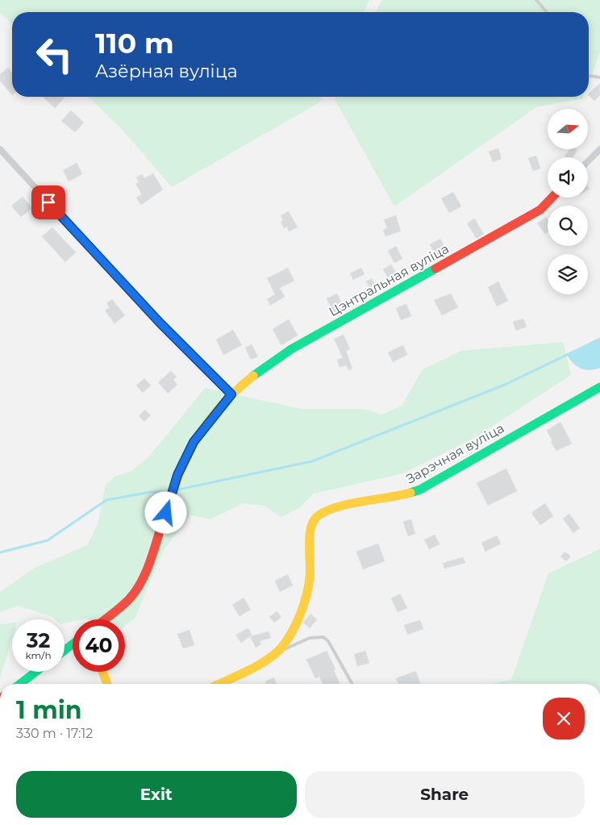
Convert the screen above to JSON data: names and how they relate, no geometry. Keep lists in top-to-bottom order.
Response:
{
  "streets": {
    "street": ["Цэнтральная вуліца", "Зарэчная вуліца"]
  },
  "north": "right",
  "page": {
    "turn": ["110 m", "Азёрная вуліца"],
    "speed": "32 km/h",
    "limit": "40",
    "heading": ["1 min", "330 m · 17:12"],
    "buttons": ["Exit", "Share"]
  }
}
